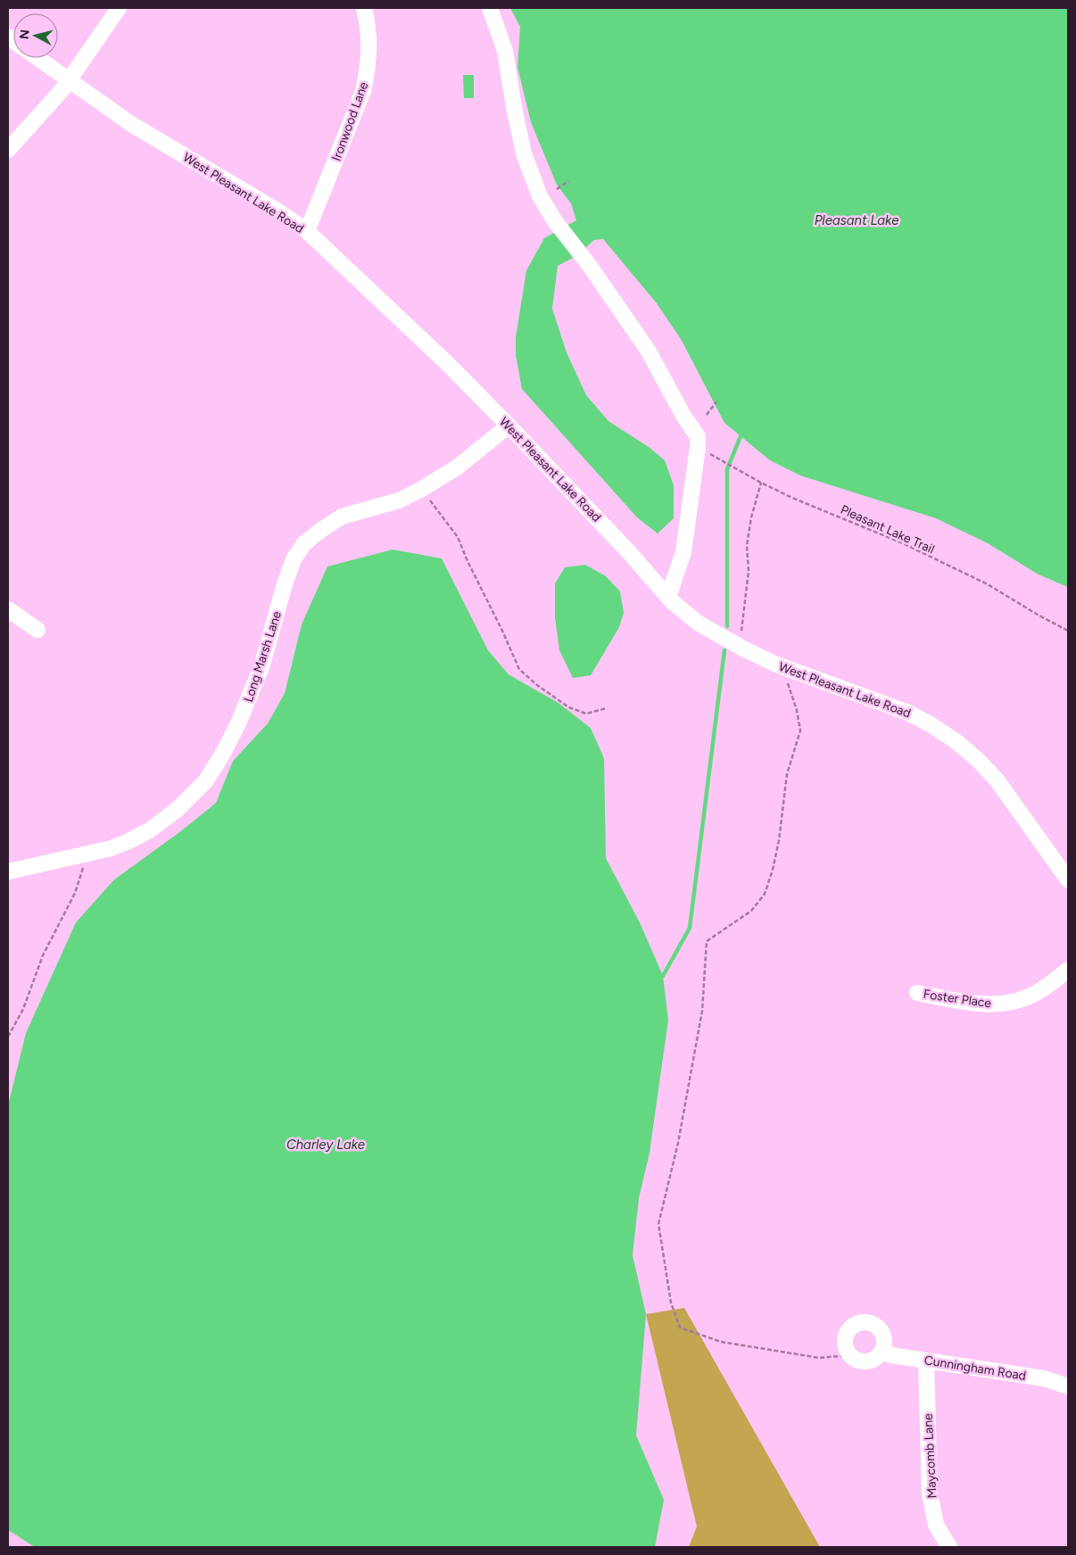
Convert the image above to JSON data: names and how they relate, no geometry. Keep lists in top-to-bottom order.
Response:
{
  "streets": {
    "street": [
      "Ironwood Lane",
      "West Pleasant Lake Road",
      "Long Marsh Lane",
      "Foster Place",
      "Cunningham Road",
      "Maycomb Lane"
    ],
    "path": ["Pleasant Lake Trail"]
  },
  "crossings": [
    ["Ironwood Lane", "West Pleasant Lake Road"],
    ["West Pleasant Lake Road", "Long Marsh Lane"],
    ["Cunningham Road", "Maycomb Lane"]
  ],
  "water": ["Pleasant Lake", "Charley Lake"],
  "north": "left"
}
